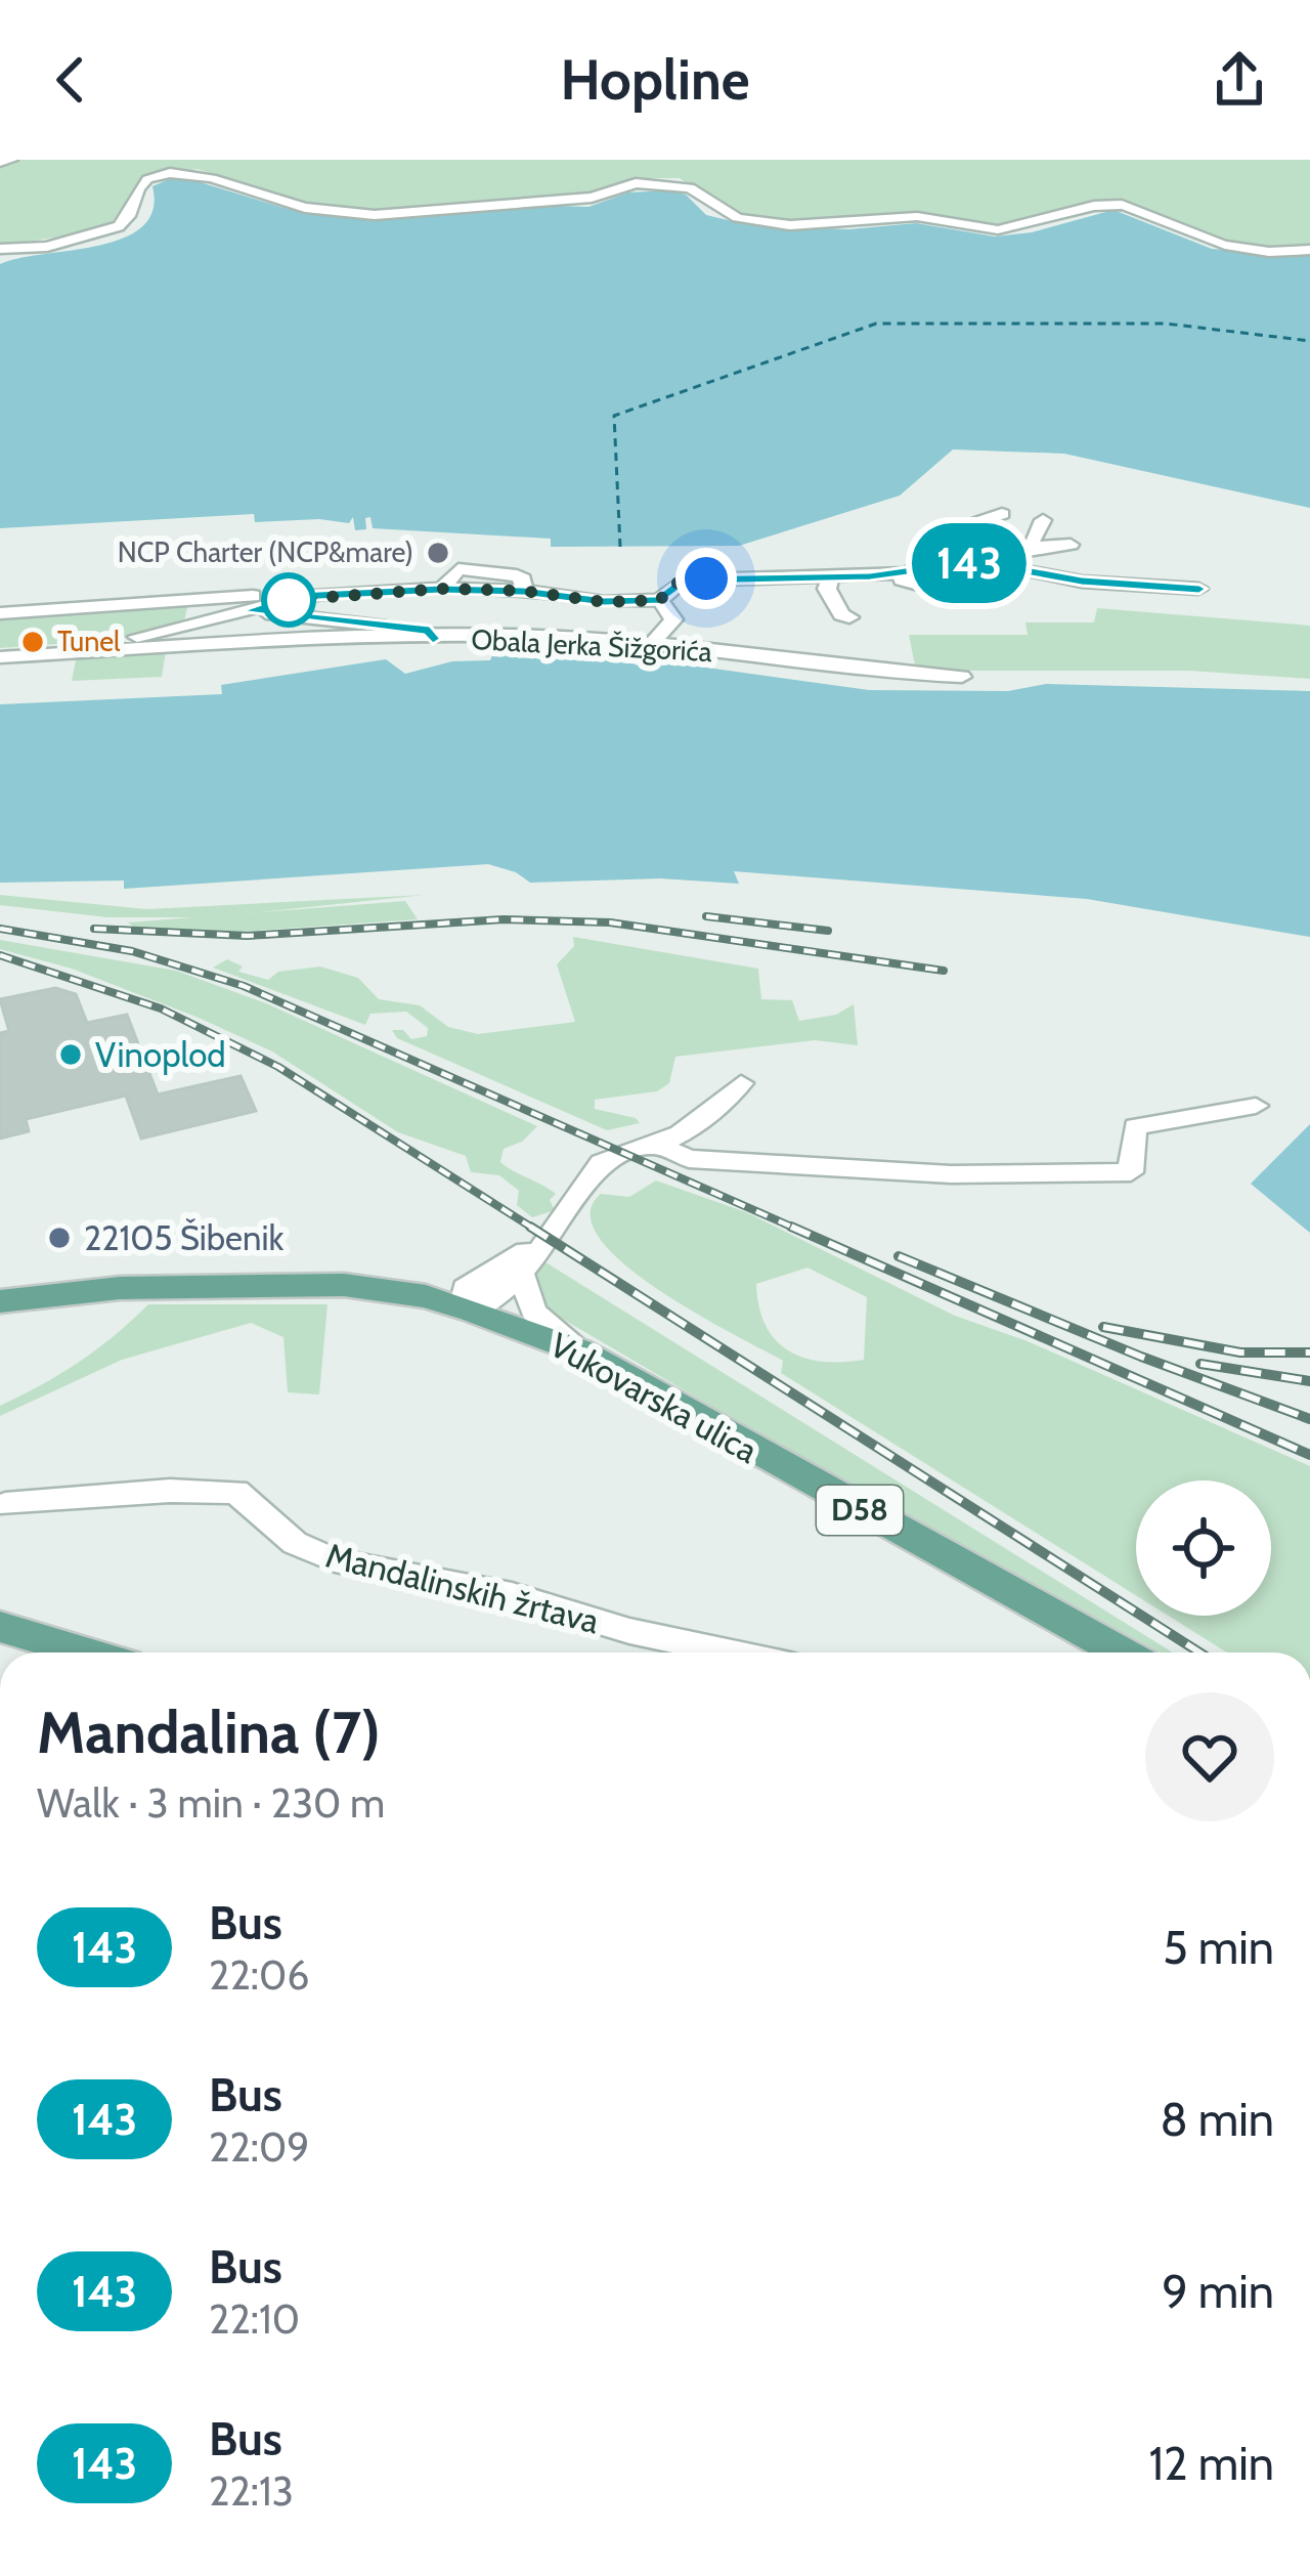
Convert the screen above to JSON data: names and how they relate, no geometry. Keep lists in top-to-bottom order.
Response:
{
  "streets": {
    "main road": ["Vukovarska ulica", "D58"],
    "street": ["Obala Jerka Šižgorića", "Mandalinskih žrtava"]
  },
  "places": [
    "NCP Charter (NCP&mare)",
    "Tunel",
    "Vinoplod",
    "22105 Šibenik"
  ],
  "lines": ["bus line 143"],
  "page": {
    "header": "Hopline",
    "on_map": "143",
    "heading": ["Mandalina (7)", "Walk · 3 min · 230 m"],
    "list": [
      {
        "mark": "143",
        "name": "Bus",
        "note": "22:06",
        "value": "5 min"
      },
      {
        "mark": "143",
        "name": "Bus",
        "note": "22:09",
        "value": "8 min"
      },
      {
        "mark": "143",
        "name": "Bus",
        "note": "22:10",
        "value": "9 min"
      },
      {
        "mark": "143",
        "name": "Bus",
        "note": "22:13",
        "value": "12 min"
      }
    ]
  }
}
